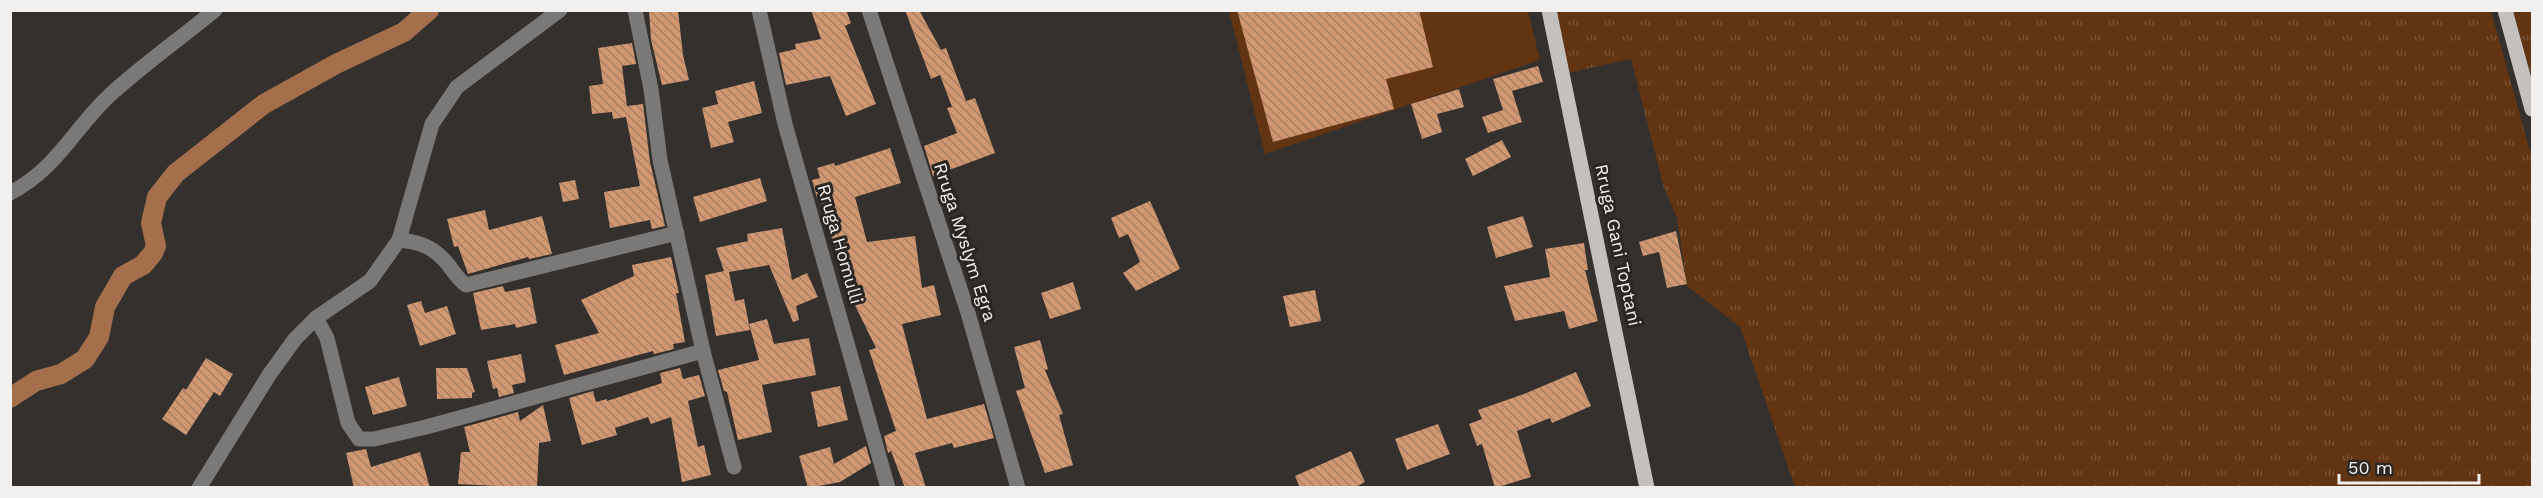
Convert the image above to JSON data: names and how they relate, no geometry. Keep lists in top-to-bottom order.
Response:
{
  "streets": {
    "main road": ["Rruga Gani Toptani"],
    "street": ["Rruga Myslym Egra", "Rruga Homulli"]
  },
  "scale_bar": "50 m"
}
